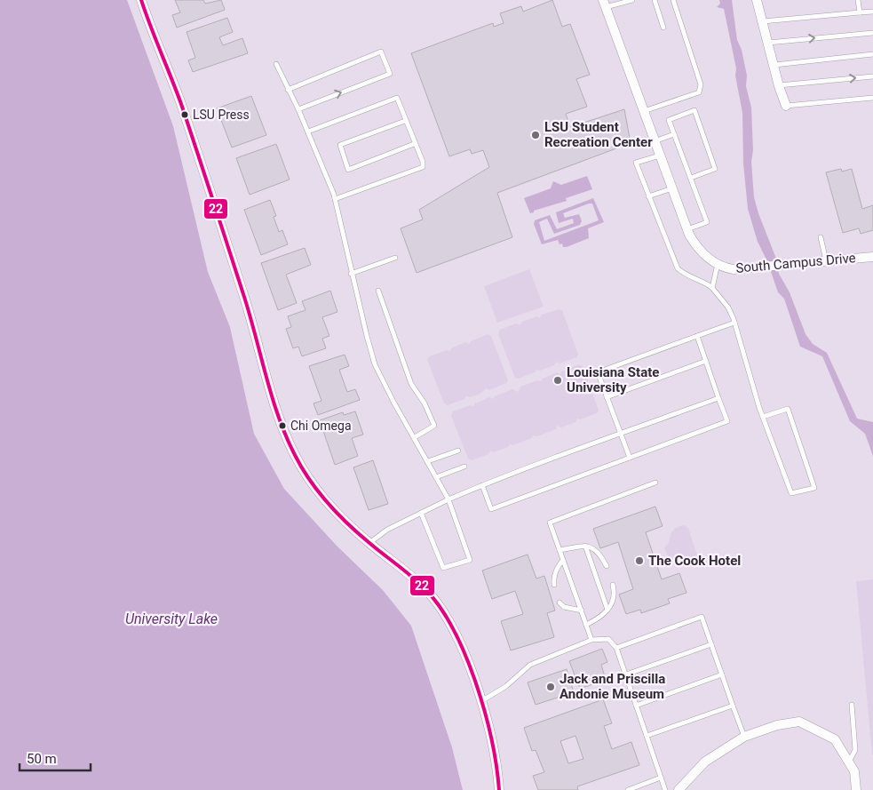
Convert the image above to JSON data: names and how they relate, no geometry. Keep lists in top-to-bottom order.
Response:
{
  "streets": {
    "street": ["South Campus Drive"]
  },
  "water": ["University Lake"],
  "places": [
    "LSU Press",
    "LSU Student Recreation Center",
    "Louisiana State University",
    "Chi Omega",
    "The Cook Hotel",
    "Jack and Priscilla Andonie Museum"
  ],
  "lines": ["transit line 22"],
  "scale_bar": "50 m"
}
